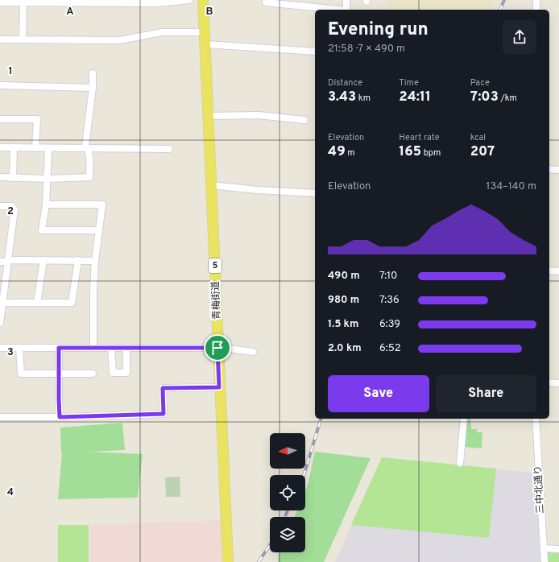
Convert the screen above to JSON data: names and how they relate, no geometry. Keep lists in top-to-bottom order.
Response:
{
  "streets": {
    "main road": ["5", "青梅街道"],
    "street": ["三中北通り"]
  },
  "north": "left",
  "page": {
    "heading": ["Evening run", "21:58 · 7 × 490 m"],
    "stats": [
      ["Distance", "3.43 km"],
      ["Time", "24:11"],
      ["Pace", "7:03 /km"],
      ["Elevation", "49 m"],
      ["Heart rate", "165 bpm"],
      ["kcal", "207"]
    ],
    "chart": ["Elevation", "134–140 m"],
    "list": [
      {
        "name": "490 m",
        "note": "7:10"
      },
      {
        "name": "980 m",
        "note": "7:36"
      },
      {
        "name": "1.5 km",
        "note": "6:39"
      },
      {
        "name": "2.0 km",
        "note": "6:52"
      }
    ],
    "buttons": ["Save", "Share"]
  },
  "grid": {
    "columns": ["A", "B"],
    "rows": [
      "1",
      "2",
      "3",
      "4"
    ]
  }
}
